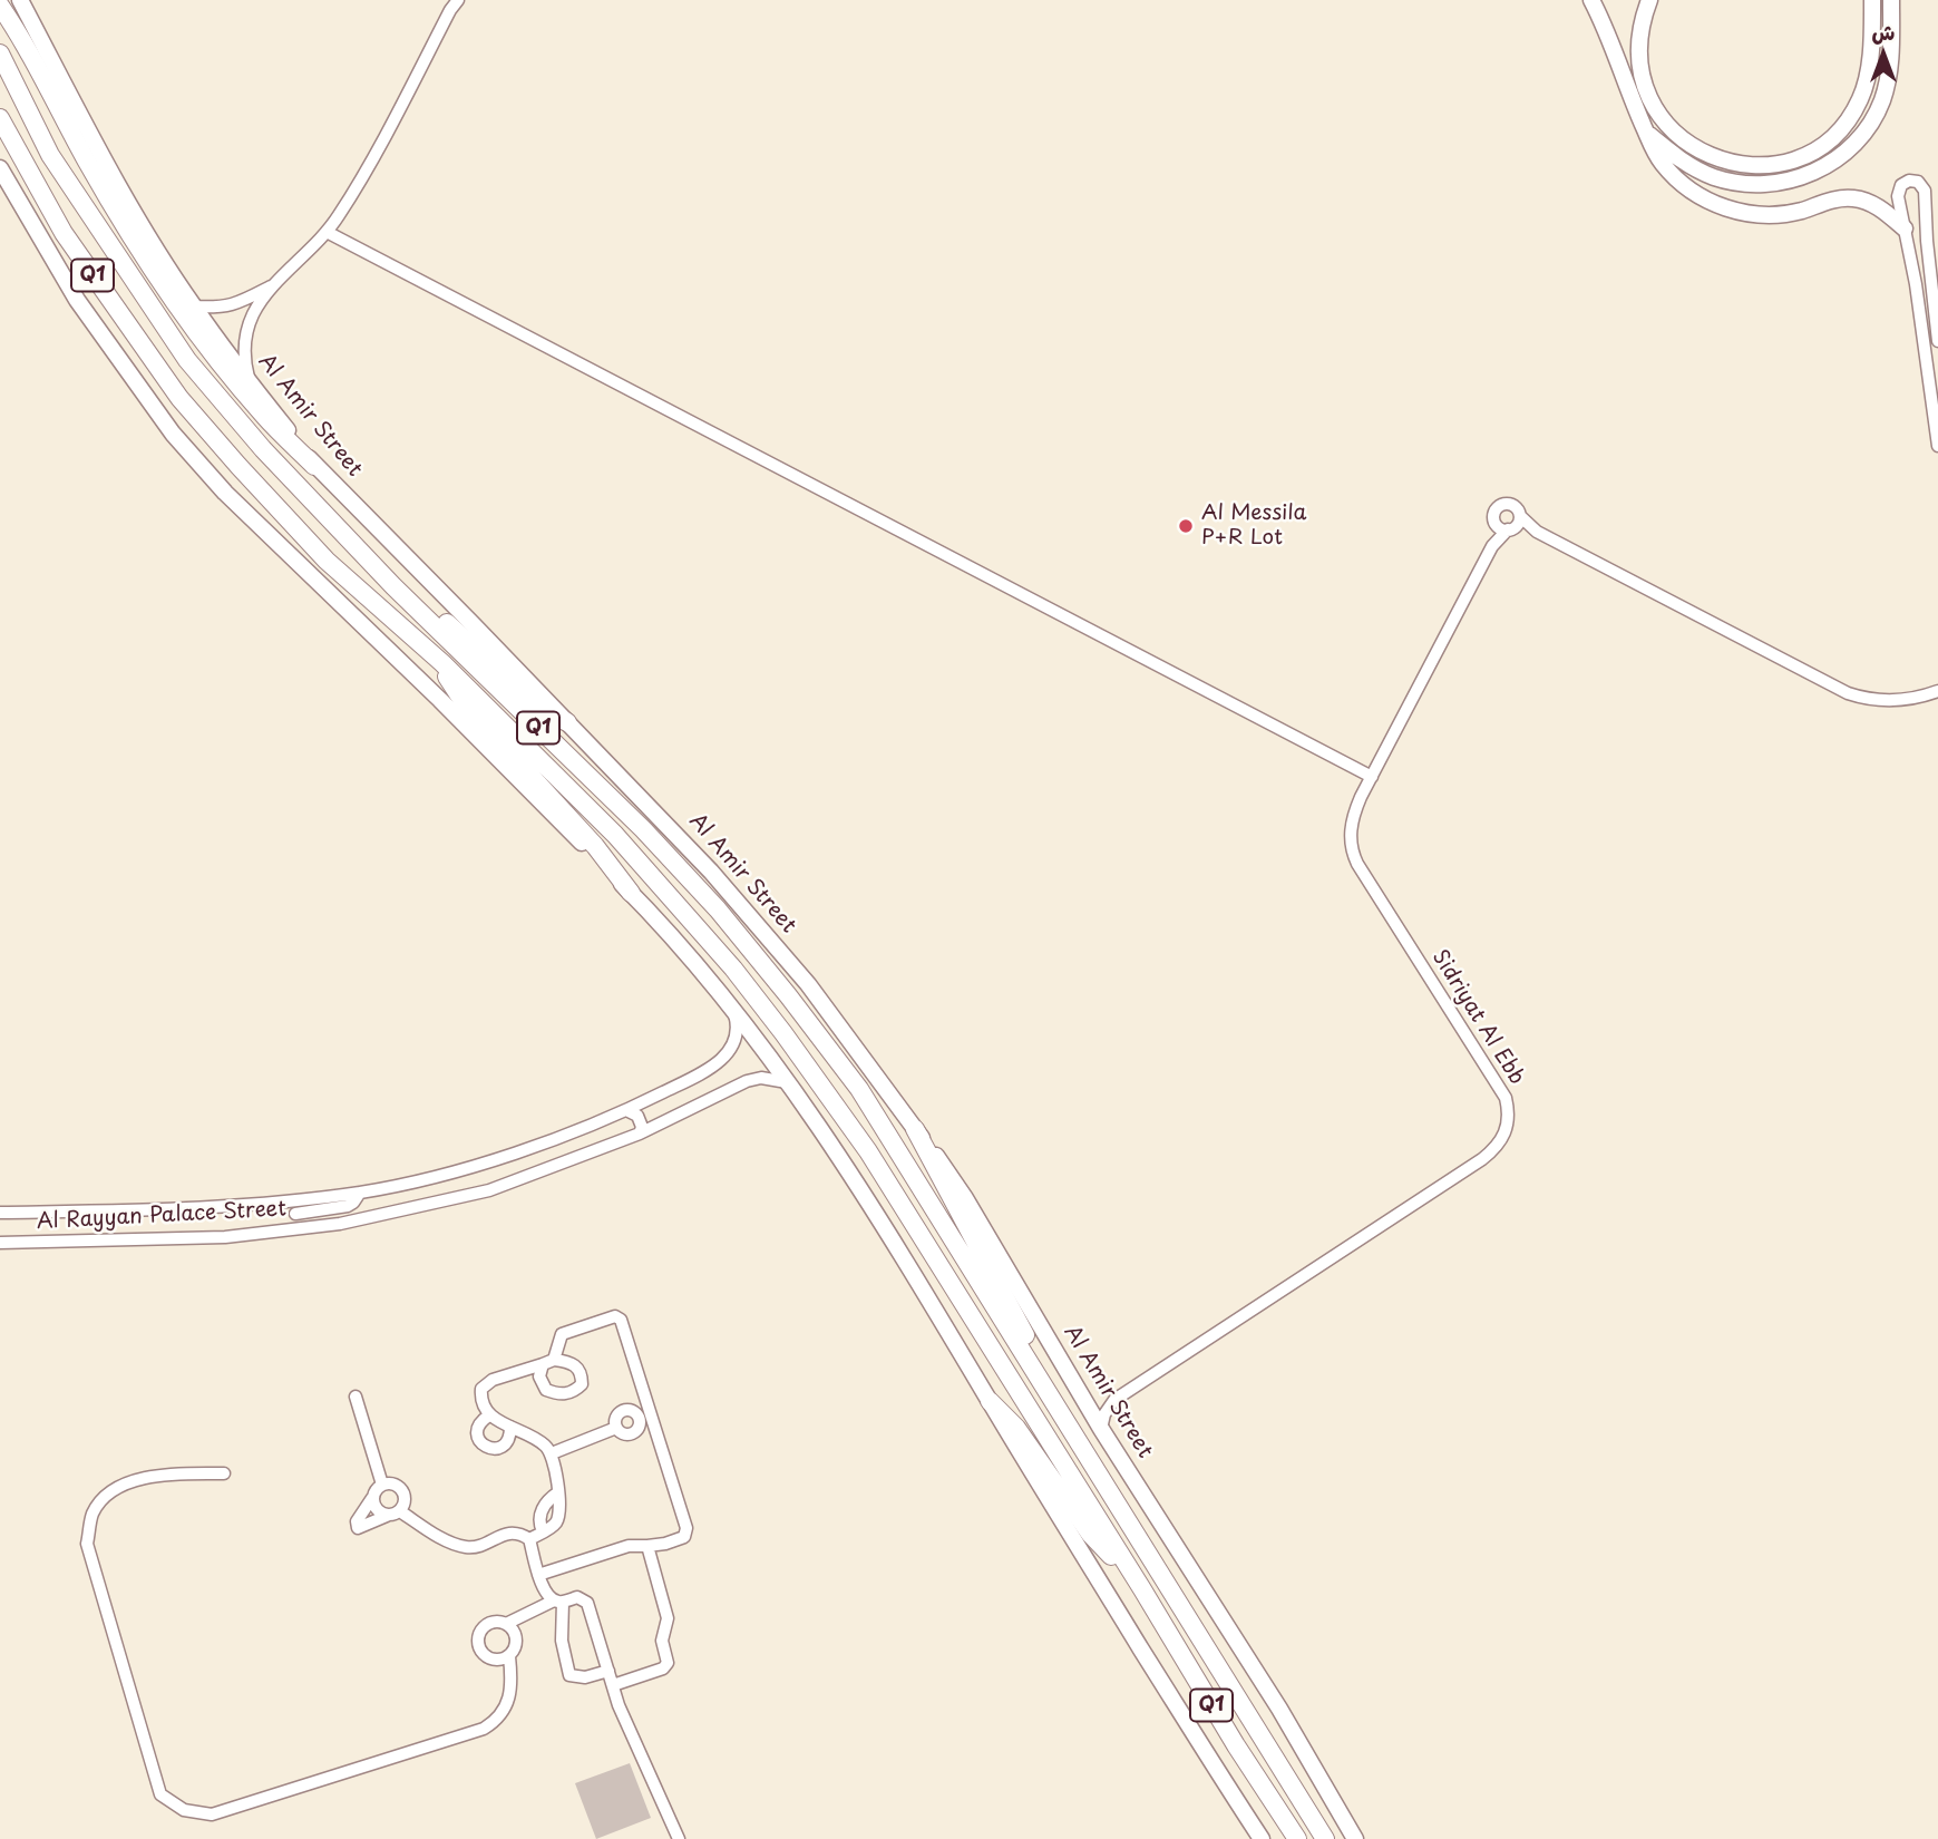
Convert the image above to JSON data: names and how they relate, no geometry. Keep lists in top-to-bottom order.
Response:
{
  "streets": {
    "highway": ["Q1", "Al Amir Street"],
    "street": ["Sidriyat Al Ebb", "Al Rayyan Palace Street"]
  },
  "places": ["Al Messila P+R Lot"],
  "north": "top"
}
